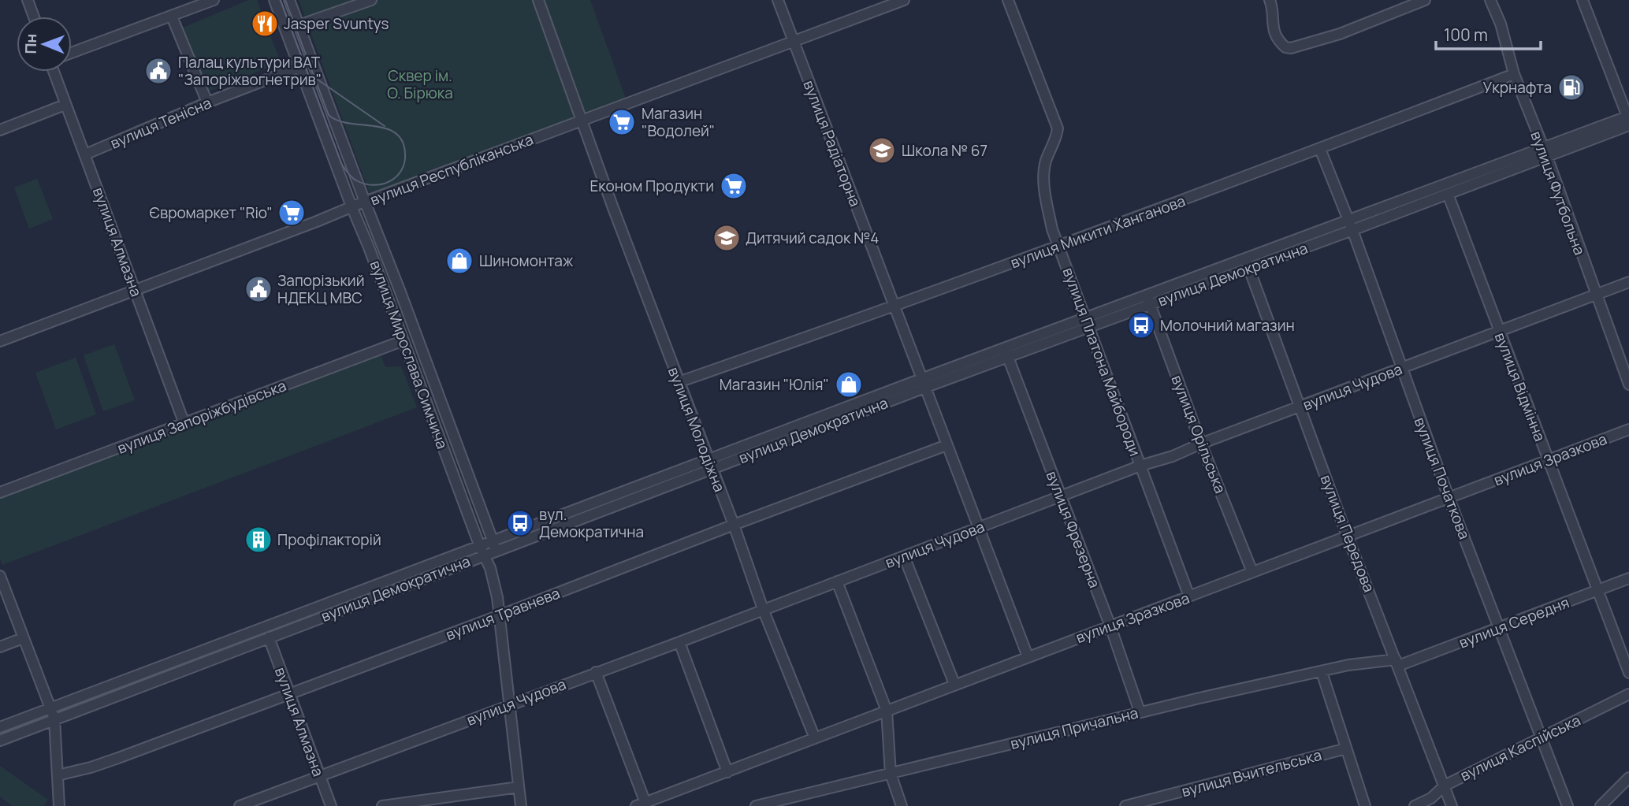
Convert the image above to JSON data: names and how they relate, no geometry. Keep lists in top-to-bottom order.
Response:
{
  "streets": {
    "street": [
      "вулиця Тенісна",
      "вулиця Радіаторна",
      "вулиця Республіканська",
      "вулиця Футбольна",
      "вулиця Микити Ханганова",
      "вулиця Алмазна",
      "вулиця Демократична",
      "вулиця Мирослава Симчича",
      "вулиця Платона Майбороди",
      "вулиця Чудова",
      "вулиця Відмінна",
      "вулиця Запоріжбудівська",
      "вулиця Молодіжна",
      "вулиця Орільська",
      "вулиця Зразкова",
      "вулиця Початкова",
      "вулиця Фрезерна",
      "вулиця Передова",
      "вулиця Травнева",
      "вулиця Середня",
      "вулиця Причальна",
      "вулиця Каспійська",
      "вулиця Вчительська"
    ]
  },
  "crossings": [
    ["вулиця Тенісна", "вулиця Алмазна"],
    ["вулиця Тенісна", "вулиця Мирослава Симчича"],
    ["вулиця Радіаторна", "вулиця Республіканська"],
    ["вулиця Радіаторна", "вулиця Микити Ханганова"],
    ["вулиця Радіаторна", "вулиця Демократична"],
    ["вулиця Радіаторна", "вулиця Чудова"],
    ["вулиця Радіаторна", "вулиця Зразкова"],
    ["вулиця Радіаторна", "вулиця Травнева"],
    ["вулиця Республіканська", "вулиця Алмазна"],
    ["вулиця Республіканська", "вулиця Мирослава Симчича"],
    ["вулиця Республіканська", "вулиця Молодіжна"],
    ["вулиця Футбольна", "вулиця Микити Ханганова"],
    ["вулиця Футбольна", "вулиця Демократична"],
    ["вулиця Футбольна", "вулиця Чудова"],
    ["вулиця Микити Ханганова", "вулиця Платона Майбороди"],
    ["вулиця Микити Ханганова", "вулиця Молодіжна"],
    ["вулиця Микити Ханганова", "вулиця Початкова"],
    ["вулиця Алмазна", "вулиця Демократична"],
    ["вулиця Алмазна", "вулиця Чудова"],
    ["вулиця Алмазна", "вулиця Запоріжбудівська"],
    ["вулиця Алмазна", "вулиця Травнева"],
    ["вулиця Демократична", "вулиця Мирослава Симчича"],
    ["вулиця Демократична", "вулиця Платона Майбороди"],
    ["вулиця Демократична", "вулиця Відмінна"],
    ["вулиця Демократична", "вулиця Молодіжна"],
    ["вулиця Демократична", "вулиця Орільська"],
    ["вулиця Демократична", "вулиця Початкова"],
    ["вулиця Демократична", "вулиця Фрезерна"],
    ["вулиця Демократична", "вулиця Передова"],
    ["вулиця Мирослава Симчича", "вулиця Запоріжбудівська"],
    ["вулиця Платона Майбороди", "вулиця Чудова"],
    ["вулиця Платона Майбороди", "вулиця Зразкова"],
    ["вулиця Чудова", "вулиця Відмінна"],
    ["вулиця Чудова", "вулиця Молодіжна"],
    ["вулиця Чудова", "вулиця Орільська"],
    ["вулиця Чудова", "вулиця Початкова"],
    ["вулиця Чудова", "вулиця Фрезерна"],
    ["вулиця Чудова", "вулиця Передова"],
    ["вулиця Відмінна", "вулиця Зразкова"],
    ["вулиця Відмінна", "вулиця Середня"],
    ["вулиця Молодіжна", "вулиця Зразкова"],
    ["вулиця Молодіжна", "вулиця Травнева"],
    ["вулиця Орільська", "вулиця Зразкова"],
    ["вулиця Зразкова", "вулиця Початкова"],
    ["вулиця Зразкова", "вулиця Фрезерна"],
    ["вулиця Зразкова", "вулиця Передова"],
    ["вулиця Початкова", "вулиця Середня"],
    ["вулиця Початкова", "вулиця Каспійська"],
    ["вулиця Фрезерна", "вулиця Причальна"],
    ["вулиця Передова", "вулиця Середня"],
    ["вулиця Передова", "вулиця Причальна"],
    ["вулиця Передова", "вулиця Каспійська"],
    ["вулиця Середня", "вулиця Причальна"]
  ],
  "parks": ["Сквер ім. О. Бірюка"],
  "places": {
    "restaurant": ["Jasper Svuntys"],
    "public building": ["Палац культури ВАТ \"Запоріжвогнетрив\"", "Запорізький НДЕКЦ МВС"],
    "fuel station": ["Укрнафта"],
    "supermarket": ["Магазин \"Водолей\"", "Економ Продукти", "Євромаркет \"Rio\""],
    "school or university": ["Школа № 67", "Дитячий садок №4"],
    "shop": ["Шиномонтаж", "Магазин \"Юлія\""],
    "bus stop": ["Молочний магазин", "вул. Демократична"],
    "building": ["Профілакторій"]
  },
  "scale_bar": "100 m",
  "north": "left"
}
